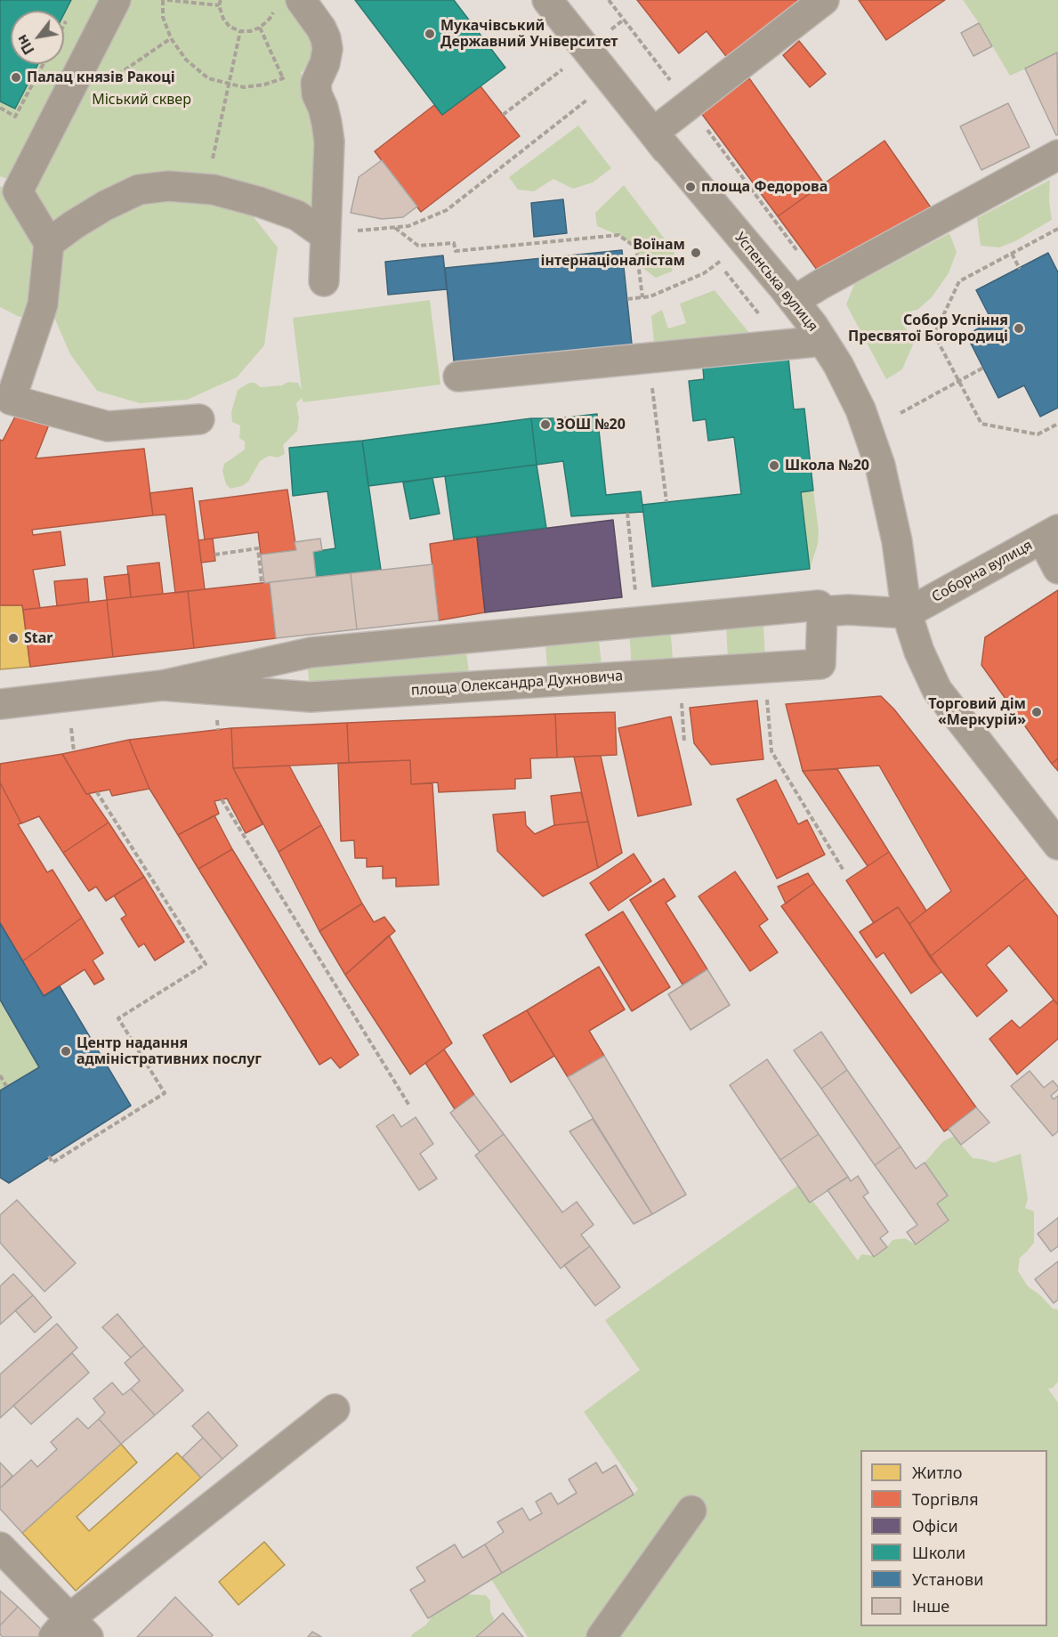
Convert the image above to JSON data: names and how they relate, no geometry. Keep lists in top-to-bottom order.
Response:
{
  "streets": {
    "street": ["Успенська вулиця", "Соборна вулиця", "площа Олександра Духновича"]
  },
  "crossings": [
    ["Успенська вулиця", "Соборна вулиця"],
    ["Успенська вулиця", "площа Олександра Духновича"],
    ["Соборна вулиця", "площа Олександра Духновича"]
  ],
  "parks": ["Міський сквер"],
  "places": [
    "Мукачівський Державний Університет",
    "Палац князів Ракоці",
    "площа Федорова",
    "Воїнам інтернаціоналістам",
    "Собор Успіння Пресвятої Богородиці",
    "ЗОШ №20",
    "Школа №20",
    "Star",
    "Торговий дім «Меркурій»",
    "Центр надання адміністративних послуг"
  ],
  "legend": [
    "Житло",
    "Торгівля",
    "Офіси",
    "Школи",
    "Установи",
    "Інше"
  ],
  "north": "bottom left"
}
